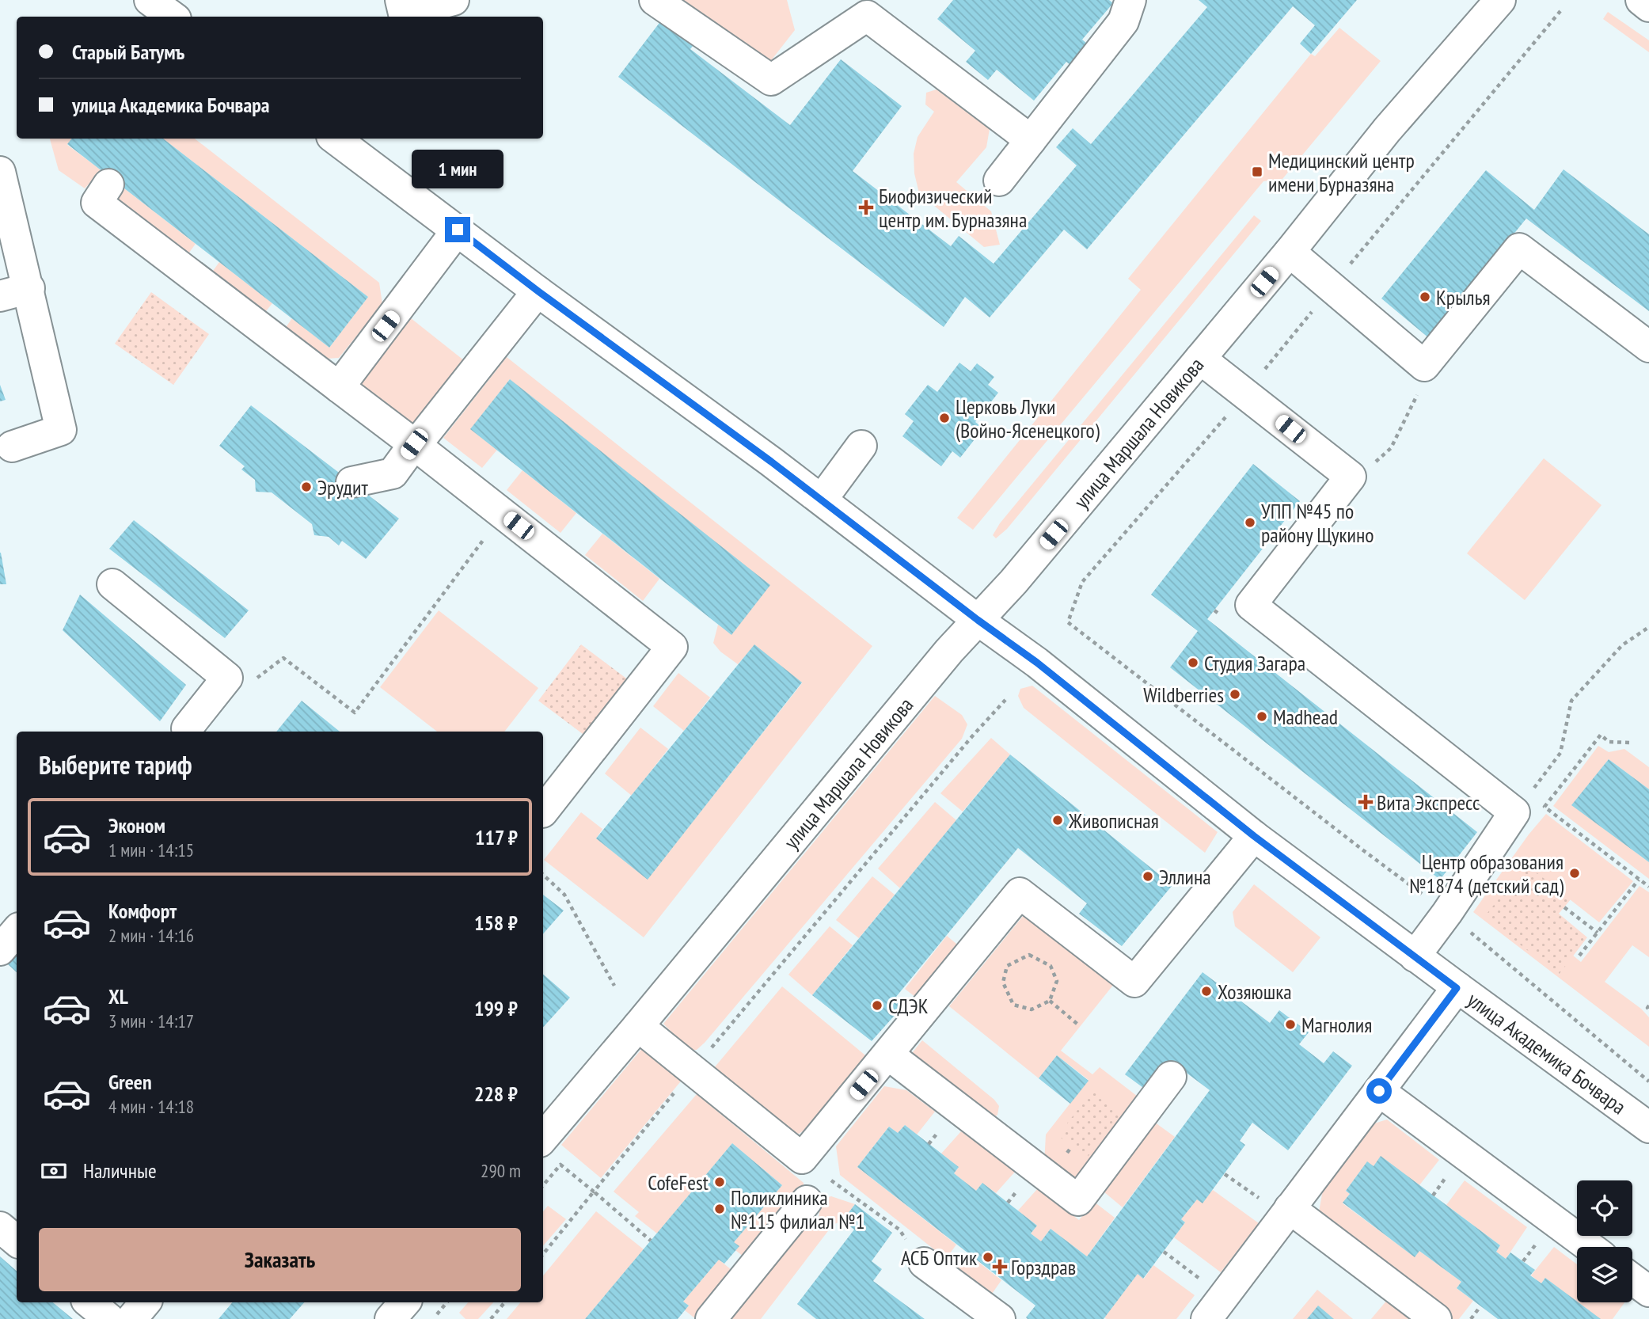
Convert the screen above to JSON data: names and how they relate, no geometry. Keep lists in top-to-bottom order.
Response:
{
  "streets": {
    "street": ["улица Маршала Новикова", "улица Академика Бочвара"]
  },
  "crossings": [
    ["улица Маршала Новикова", "улица Академика Бочвара"]
  ],
  "places": {
    "transit": ["Медицинский центр имени Бурназяна"],
    "health": ["Биофизический центр им. Бурназяна", "Вита Экспресс", "Горздрав"],
    "other": [
      "Крылья",
      "Церковь Луки (Войно-Ясенецкого)",
      "Эрудит",
      "УПП №45 по району Щукино",
      "Студия Загара",
      "Wildberries",
      "Madhead",
      "Живописная",
      "Центр образования №1874 (детский сад)",
      "Эллина",
      "Хозяюшка",
      "СДЭК",
      "Магнолия",
      "CofeFest",
      "Поликлиника №115 филиал №1",
      "АСБ Оптик"
    ]
  },
  "page": {
    "banner": ["Старый Батумъ", "улица Академика Бочвара"],
    "bubble": "1 мин",
    "heading": "Выберите тариф",
    "list": [
      {
        "name": "Эконом",
        "note": "1 мин · 14:15",
        "value": "117 ₽"
      },
      {
        "name": "Комфорт",
        "note": "2 мин · 14:16",
        "value": "158 ₽"
      },
      {
        "name": "XL",
        "note": "3 мин · 14:17",
        "value": "199 ₽"
      },
      {
        "name": "Green",
        "note": "4 мин · 14:18",
        "value": "228 ₽"
      }
    ],
    "pay": ["Наличные", "290 m"],
    "buttons": "Заказать"
  }
}
